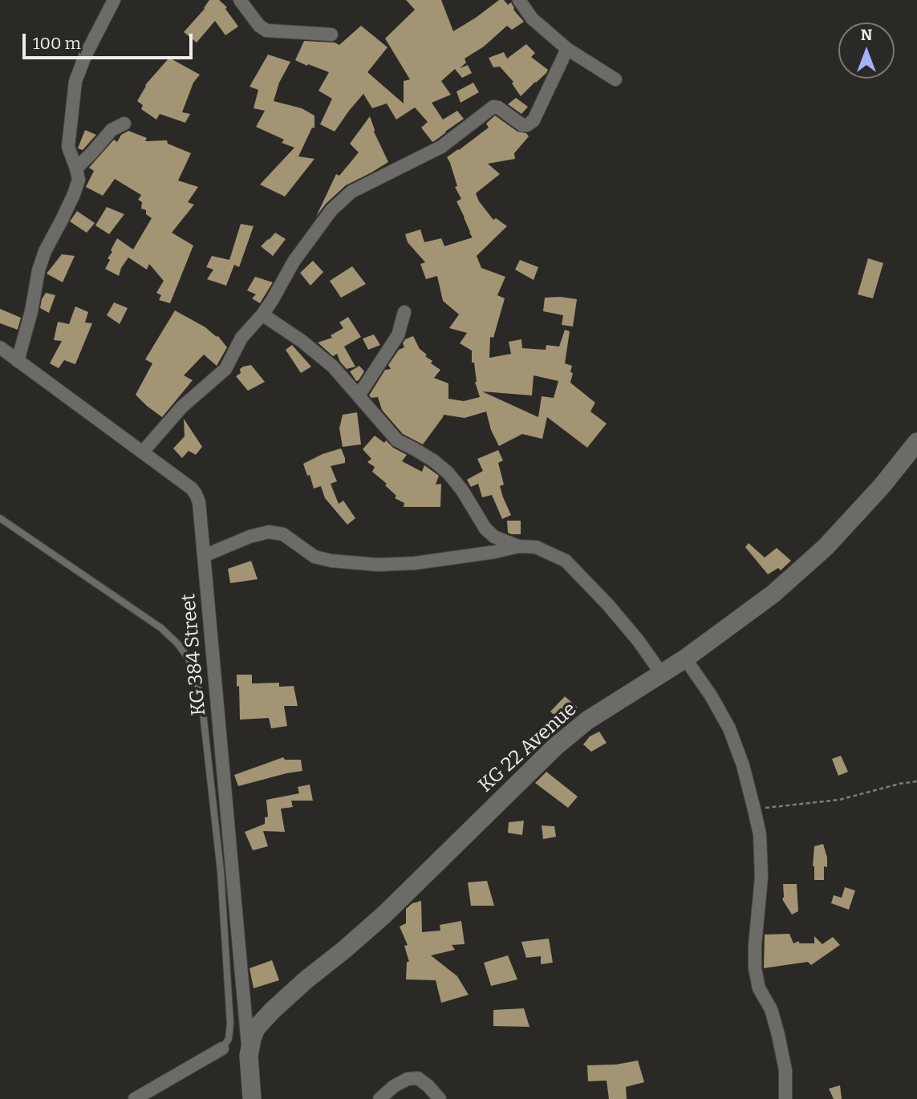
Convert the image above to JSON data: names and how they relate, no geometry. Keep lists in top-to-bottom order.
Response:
{
  "streets": {
    "street": ["KG 384 Street", "KG 22 Avenue"]
  },
  "crossings": [
    ["KG 384 Street", "KG 22 Avenue"]
  ],
  "scale_bar": "100 m",
  "north": "top"
}
